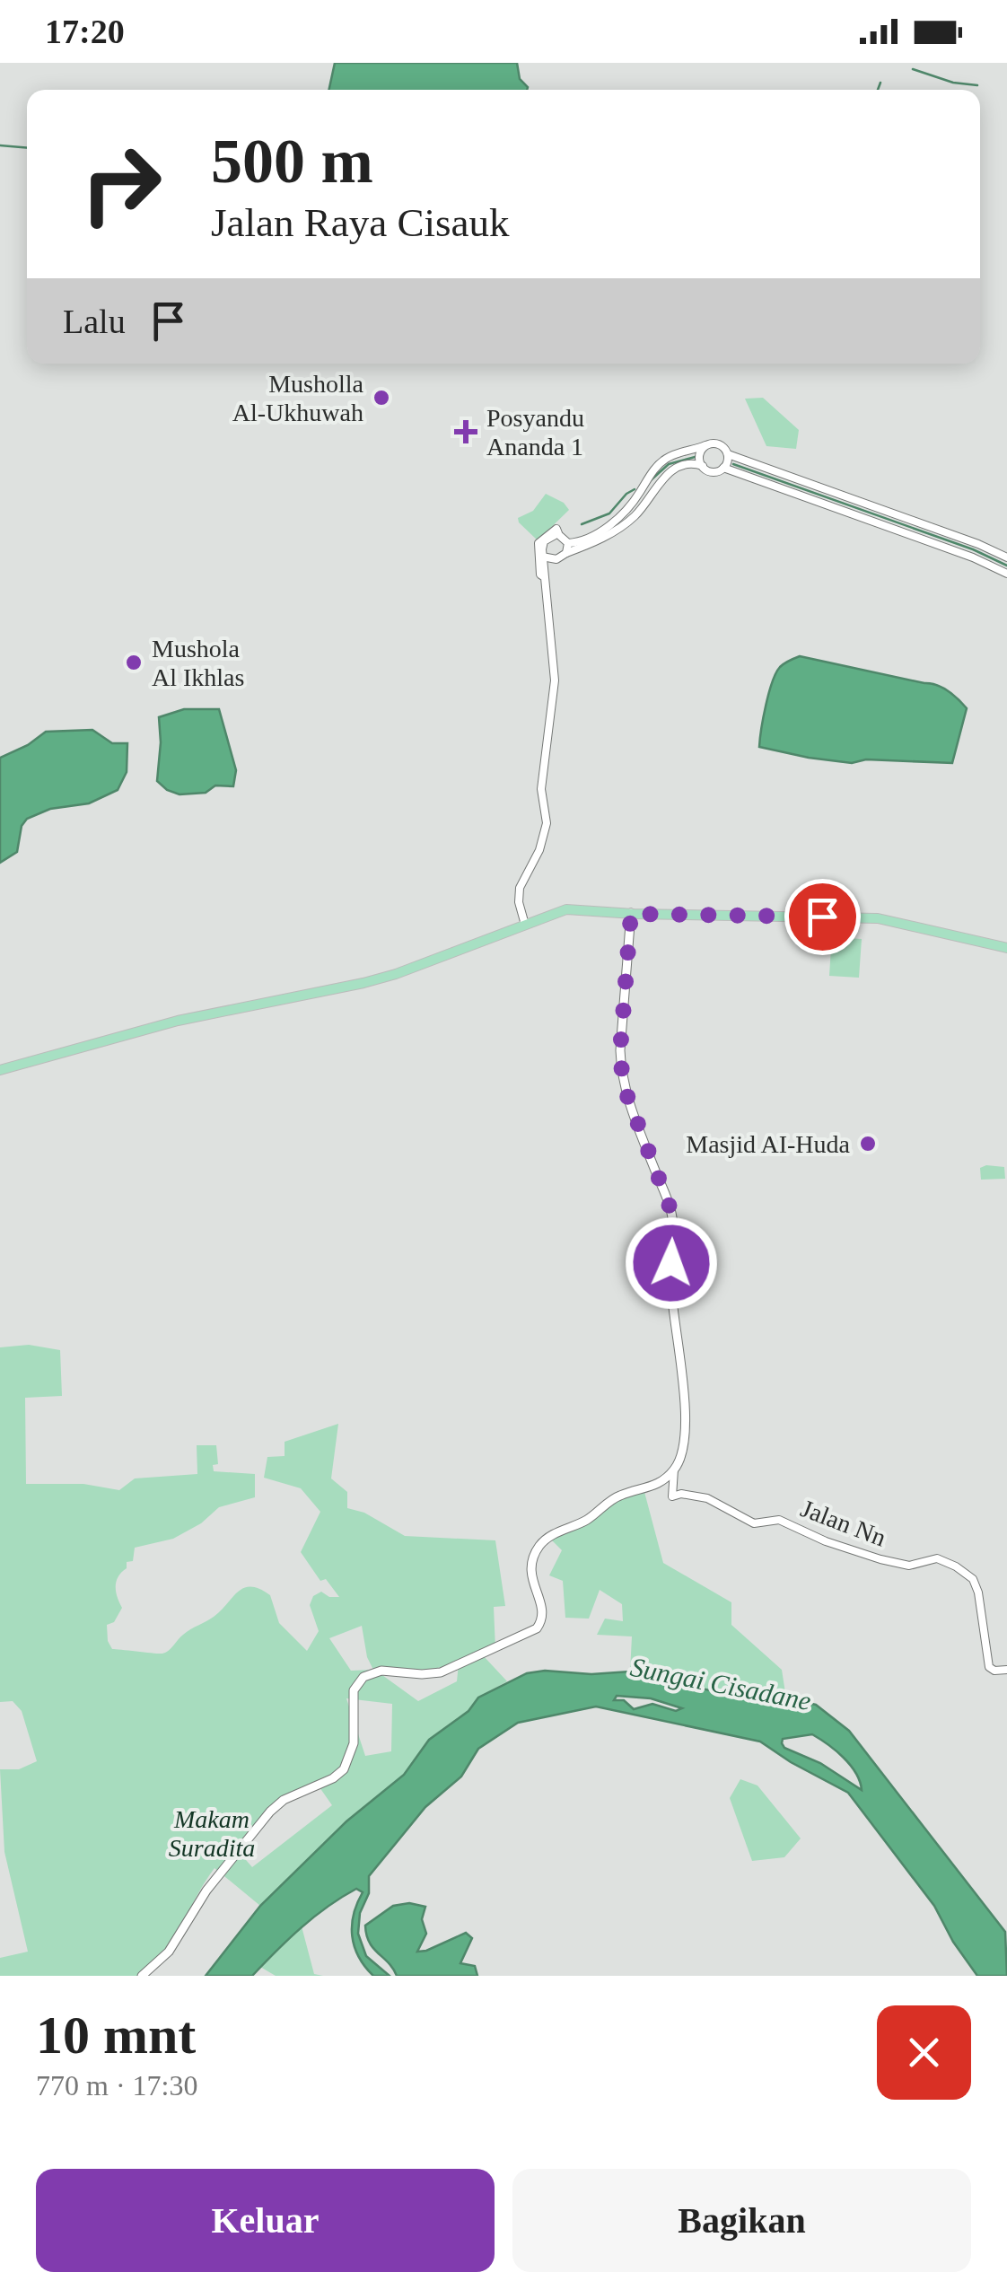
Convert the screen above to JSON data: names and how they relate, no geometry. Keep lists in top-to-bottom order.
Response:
{
  "streets": {
    "street": ["Jalan Nn"]
  },
  "water": ["Sungai Cisadane"],
  "parks": ["Makam Suradita"],
  "places": {
    "other": ["Musholla Al-Ukhuwah", "Mushola Al Ikhlas", "Masjid AI-Huda"],
    "health": ["Posyandu Ananda 1"]
  },
  "page": {
    "status": "17:20",
    "turn": ["500 m", "Jalan Raya Cisauk"],
    "then": "Lalu",
    "heading": ["10 mnt", "770 m · 17:30"],
    "buttons": ["Keluar", "Bagikan"]
  }
}
